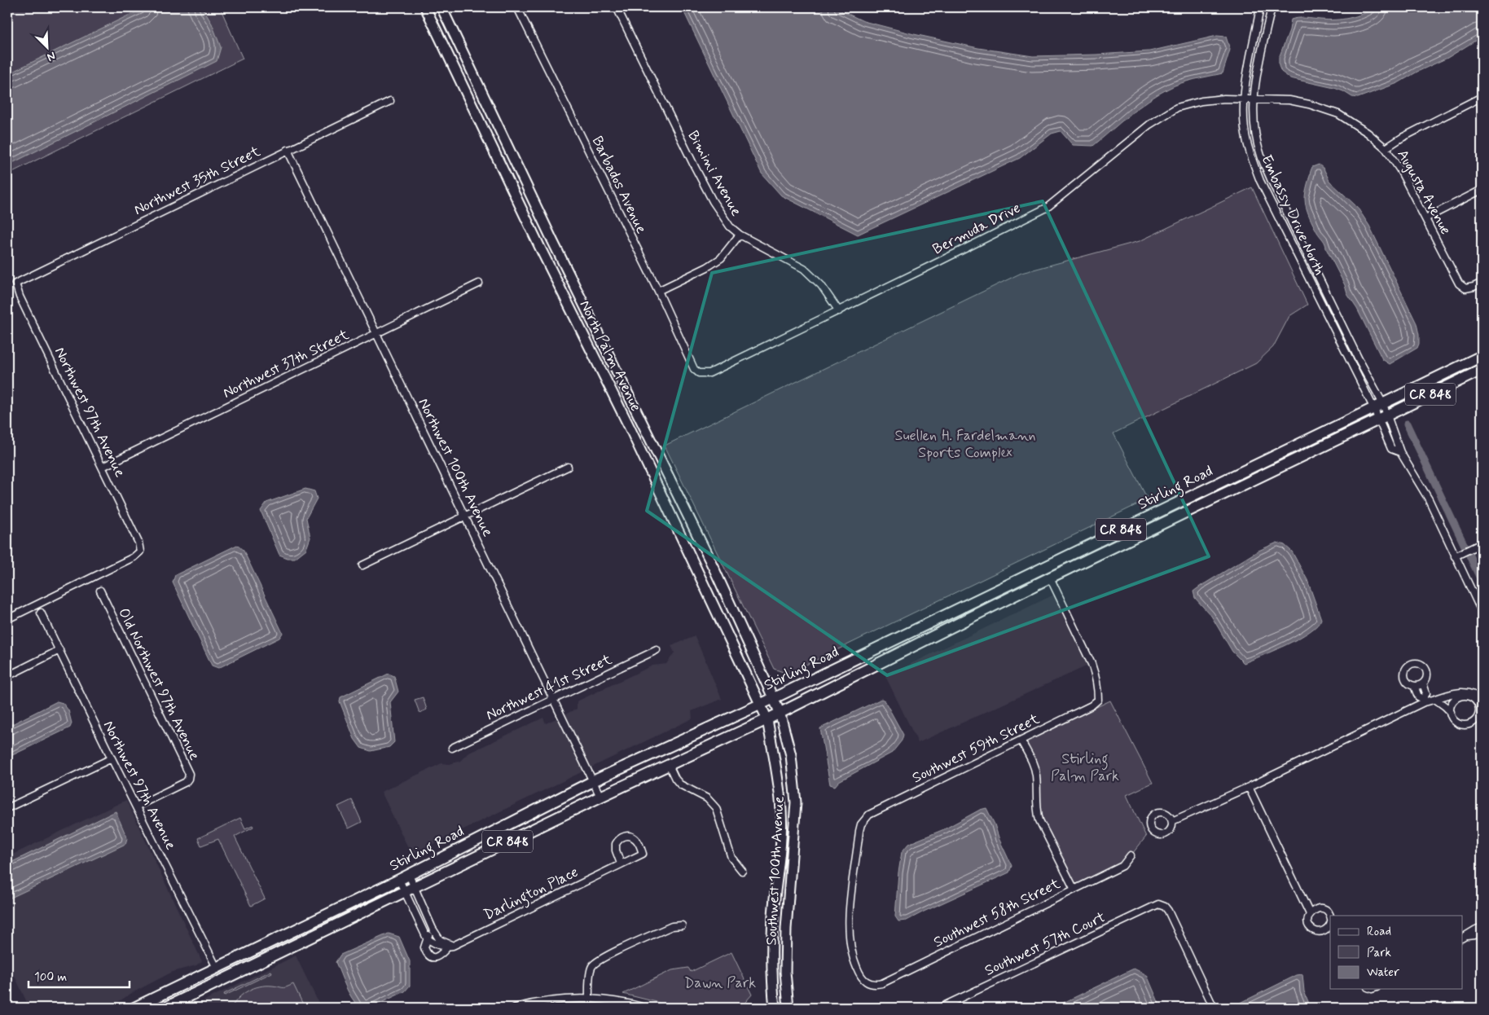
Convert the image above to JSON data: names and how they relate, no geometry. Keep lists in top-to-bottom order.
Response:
{
  "streets": {
    "main road": [
      "North Palm Avenue",
      "CR 848",
      "Stirling Road",
      "Southwest 100th Avenue"
    ],
    "street": [
      "Bimini Avenue",
      "Northwest 35th Street",
      "Barbados Avenue",
      "Augusta Avenue",
      "Embassy Drive North",
      "Bermuda Drive",
      "Northwest 37th Street",
      "Northwest 97th Avenue",
      "Northwest 100th Avenue",
      "Old Northwest 97th Avenue",
      "Northwest 41st Street",
      "Southwest 59th Street",
      "Darlington Place",
      "Southwest 58th Street",
      "Southwest 57th Court"
    ]
  },
  "crossings": [
    ["Bimini Avenue", "Bermuda Drive"],
    ["Northwest 35th Street", "Northwest 97th Avenue"],
    ["Northwest 35th Street", "Northwest 100th Avenue"],
    ["Barbados Avenue", "Bermuda Drive"],
    ["Augusta Avenue", "Embassy Drive North"],
    ["Augusta Avenue", "Bermuda Drive"],
    ["Embassy Drive North", "Bermuda Drive"],
    ["Embassy Drive North", "Stirling Road"],
    ["North Palm Avenue", "Stirling Road"],
    ["North Palm Avenue", "Southwest 100th Avenue"],
    ["Northwest 37th Street", "Northwest 97th Avenue"],
    ["Northwest 37th Street", "Northwest 100th Avenue"],
    ["Northwest 97th Avenue", "Stirling Road"],
    ["Northwest 97th Avenue", "Old Northwest 97th Avenue"],
    ["Northwest 100th Avenue", "Stirling Road"],
    ["Northwest 100th Avenue", "Northwest 41st Street"],
    ["Stirling Road", "Southwest 59th Street"],
    ["Stirling Road", "Southwest 100th Avenue"],
    ["Southwest 59th Street", "Southwest 58th Street"]
  ],
  "parks": ["Suellen H. Fardelmann Sports Complex", "Stirling Palm Park", "Dawn Park"],
  "legend": ["Road", "Park", "Water"],
  "scale_bar": "100 m",
  "north": "bottom right"
}
